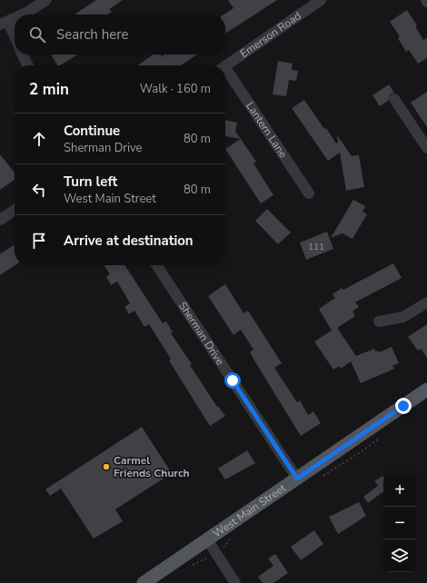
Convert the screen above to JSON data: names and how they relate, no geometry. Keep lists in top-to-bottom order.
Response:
{
  "streets": {
    "main road": ["West Main Street"],
    "street": ["Emerson Road", "Lantern Lane", "Sherman Drive"]
  },
  "crossings": [
    ["Sherman Drive", "West Main Street"]
  ],
  "places": ["Carmel Friends Church"],
  "house_numbers": ["111"],
  "page": {
    "search": "Search here",
    "heading": ["2 min", "Walk · 160 m"],
    "list": [
      ["Continue", "Sherman Drive", "80 m"],
      ["Turn left", "West Main Street", "80 m"],
      "Arrive at destination"
    ],
    "map_buttons": ["+", "−"]
  }
}
